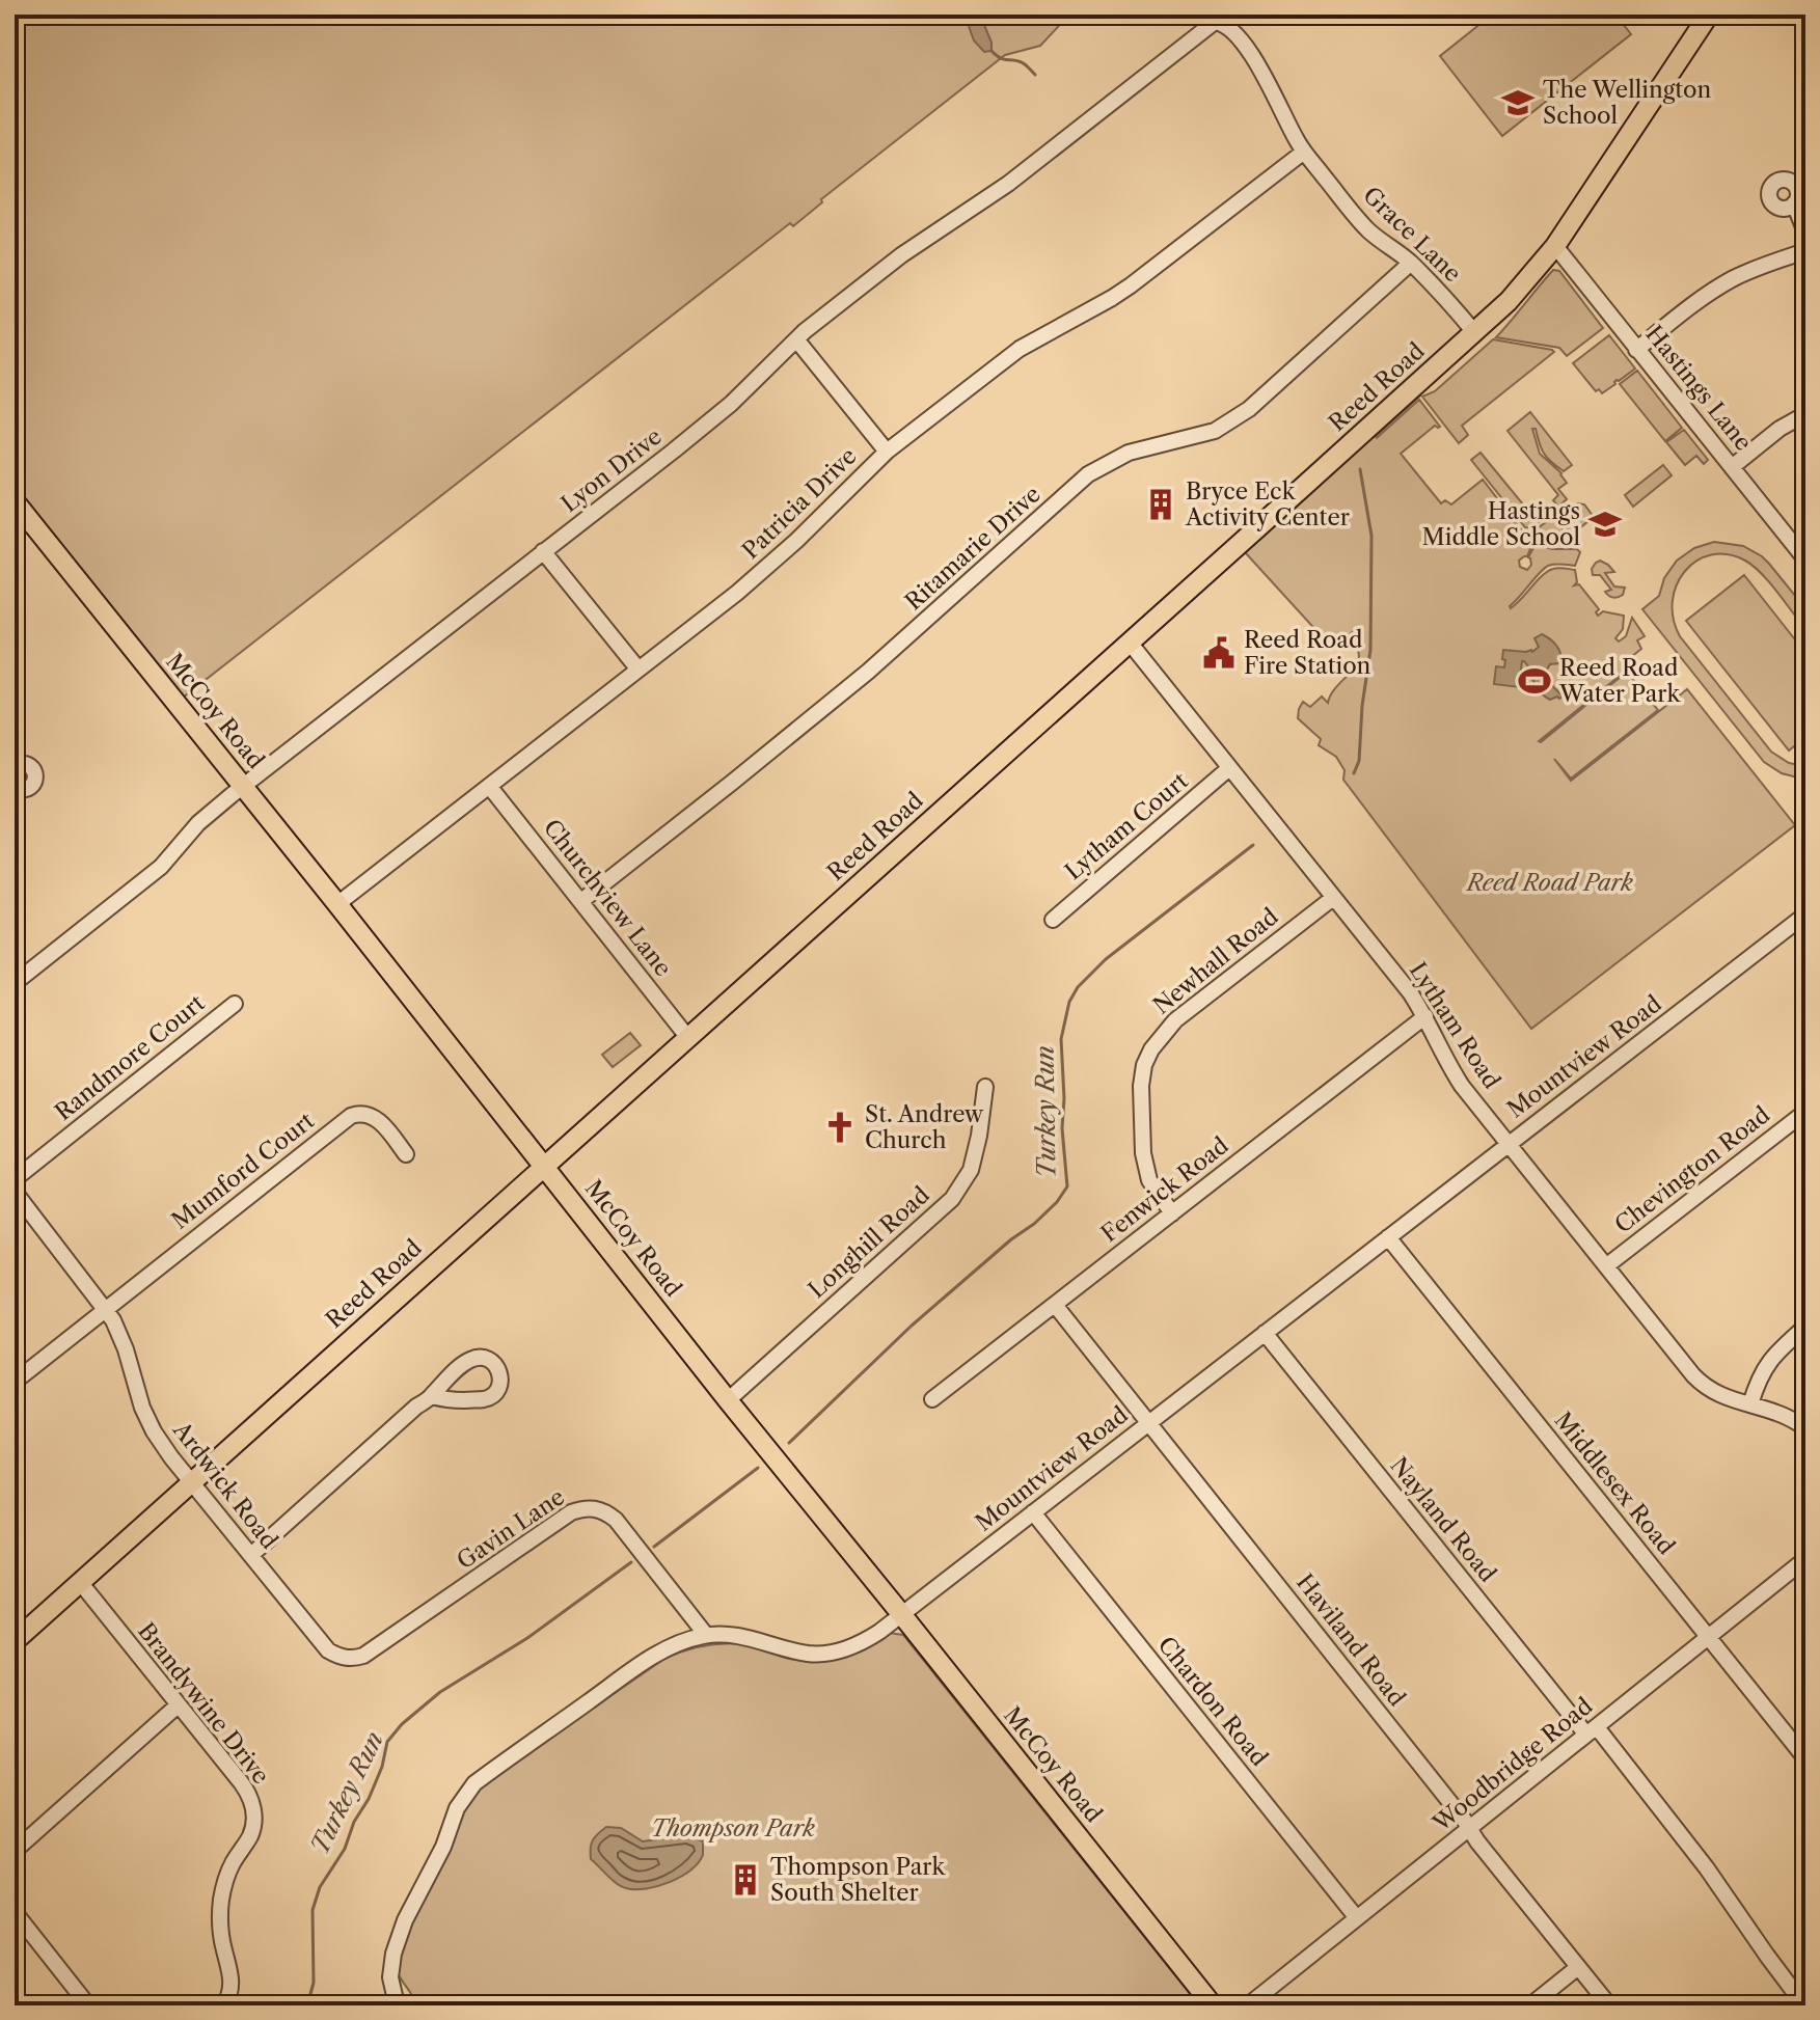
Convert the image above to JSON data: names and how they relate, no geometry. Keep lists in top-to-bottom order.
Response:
{
  "streets": {
    "main road": ["Reed Road", "McCoy Road"],
    "street": [
      "Grace Lane",
      "Hastings Lane",
      "Lyon Drive",
      "Patricia Drive",
      "Ritamarie Drive",
      "Lytham Court",
      "Churchview Lane",
      "Newhall Road",
      "Lytham Road",
      "Mountview Road",
      "Randmore Court",
      "Chevington Road",
      "Mumford Court",
      "Fenwick Road",
      "Longhill Road",
      "Middlesex Road",
      "Ardwick Road",
      "Nayland Road",
      "Gavin Lane",
      "Haviland Road",
      "Chardon Road",
      "Brandywine Drive",
      "Woodbridge Road"
    ]
  },
  "crossings": [
    ["Grace Lane", "Reed Road"],
    ["Grace Lane", "Lyon Drive"],
    ["Grace Lane", "Patricia Drive"],
    ["Grace Lane", "Ritamarie Drive"],
    ["Reed Road", "Hastings Lane"],
    ["Reed Road", "McCoy Road"],
    ["Reed Road", "Churchview Lane"],
    ["Reed Road", "Lytham Road"],
    ["Reed Road", "Ardwick Road"],
    ["Reed Road", "Brandywine Drive"],
    ["Lyon Drive", "McCoy Road"],
    ["Patricia Drive", "McCoy Road"],
    ["Patricia Drive", "Churchview Lane"],
    ["Ritamarie Drive", "Churchview Lane"],
    ["McCoy Road", "Mountview Road"],
    ["McCoy Road", "Longhill Road"],
    ["Lytham Court", "Lytham Road"],
    ["Newhall Road", "Lytham Road"],
    ["Newhall Road", "Fenwick Road"],
    ["Lytham Road", "Mountview Road"],
    ["Lytham Road", "Chevington Road"],
    ["Lytham Road", "Fenwick Road"],
    ["Mountview Road", "Middlesex Road"],
    ["Mountview Road", "Nayland Road"],
    ["Mountview Road", "Gavin Lane"],
    ["Mountview Road", "Haviland Road"],
    ["Mountview Road", "Chardon Road"],
    ["Mumford Court", "Ardwick Road"],
    ["Fenwick Road", "Haviland Road"],
    ["Middlesex Road", "Woodbridge Road"],
    ["Ardwick Road", "Gavin Lane"],
    ["Nayland Road", "Woodbridge Road"],
    ["Haviland Road", "Woodbridge Road"],
    ["Chardon Road", "Woodbridge Road"]
  ],
  "water": ["Turkey Run"],
  "parks": ["Reed Road Park", "Thompson Park"],
  "places": {
    "school or university": ["The Wellington School", "Hastings Middle School"],
    "building": ["Bryce Eck Activity Center", "Thompson Park South Shelter"],
    "public building": ["Reed Road Fire Station"],
    "sports": ["Reed Road Water Park"],
    "church": ["St. Andrew Church"]
  }
}
